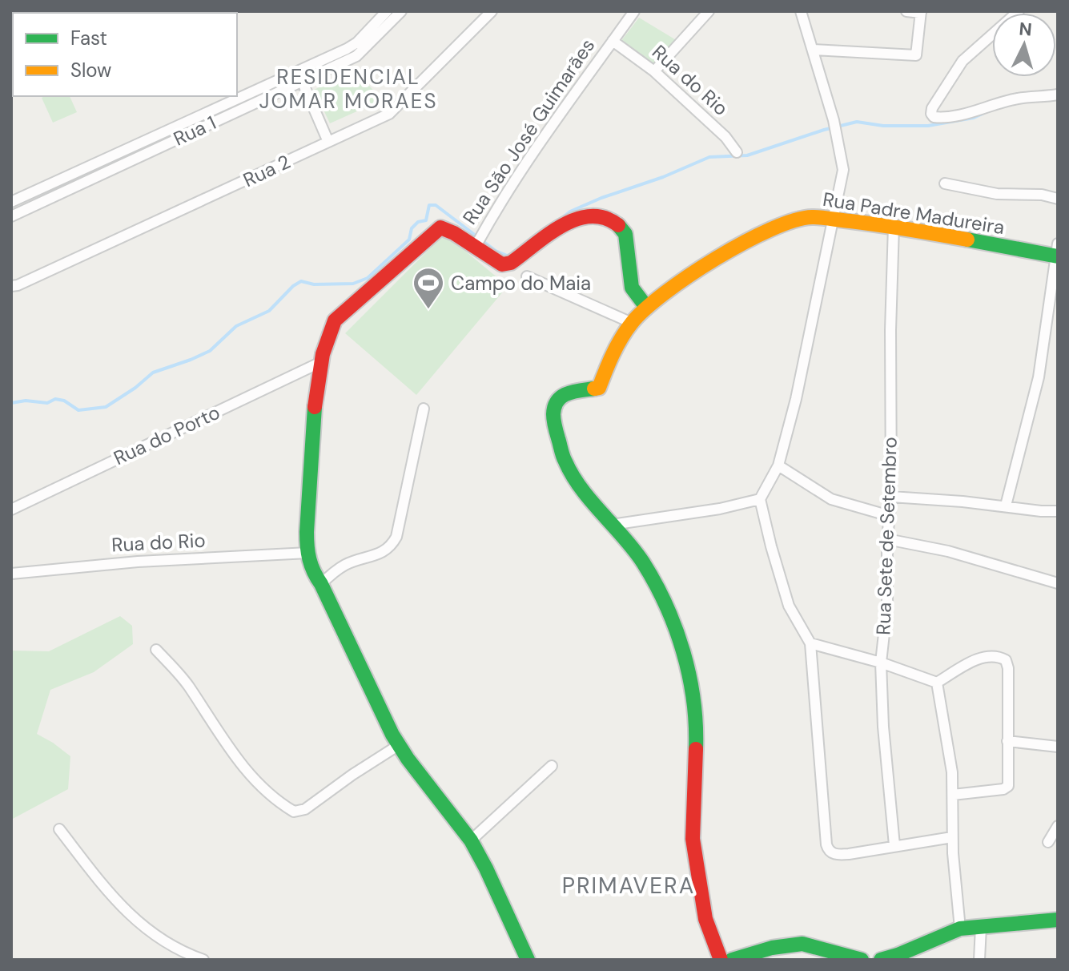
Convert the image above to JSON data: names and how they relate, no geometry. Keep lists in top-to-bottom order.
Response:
{
  "streets": {
    "street": [
      "Rua do Rio",
      "Rua 1",
      "Rua São José Guimarães",
      "Rua 2",
      "Rua Padre Madureira",
      "Rua do Porto",
      "Rua Sete de Setembro"
    ]
  },
  "crossings": [
    ["Rua do Rio", "Rua São José Guimarães"],
    ["Rua São José Guimarães", "Rua do Porto"],
    ["Rua Padre Madureira", "Rua Sete de Setembro"]
  ],
  "districts": ["RESIDENCIAL JOMAR MORAES", "PRIMAVERA"],
  "places": {
    "sports": ["Campo do Maia"]
  },
  "legend": ["Fast", "Slow"],
  "north": "top"
}
